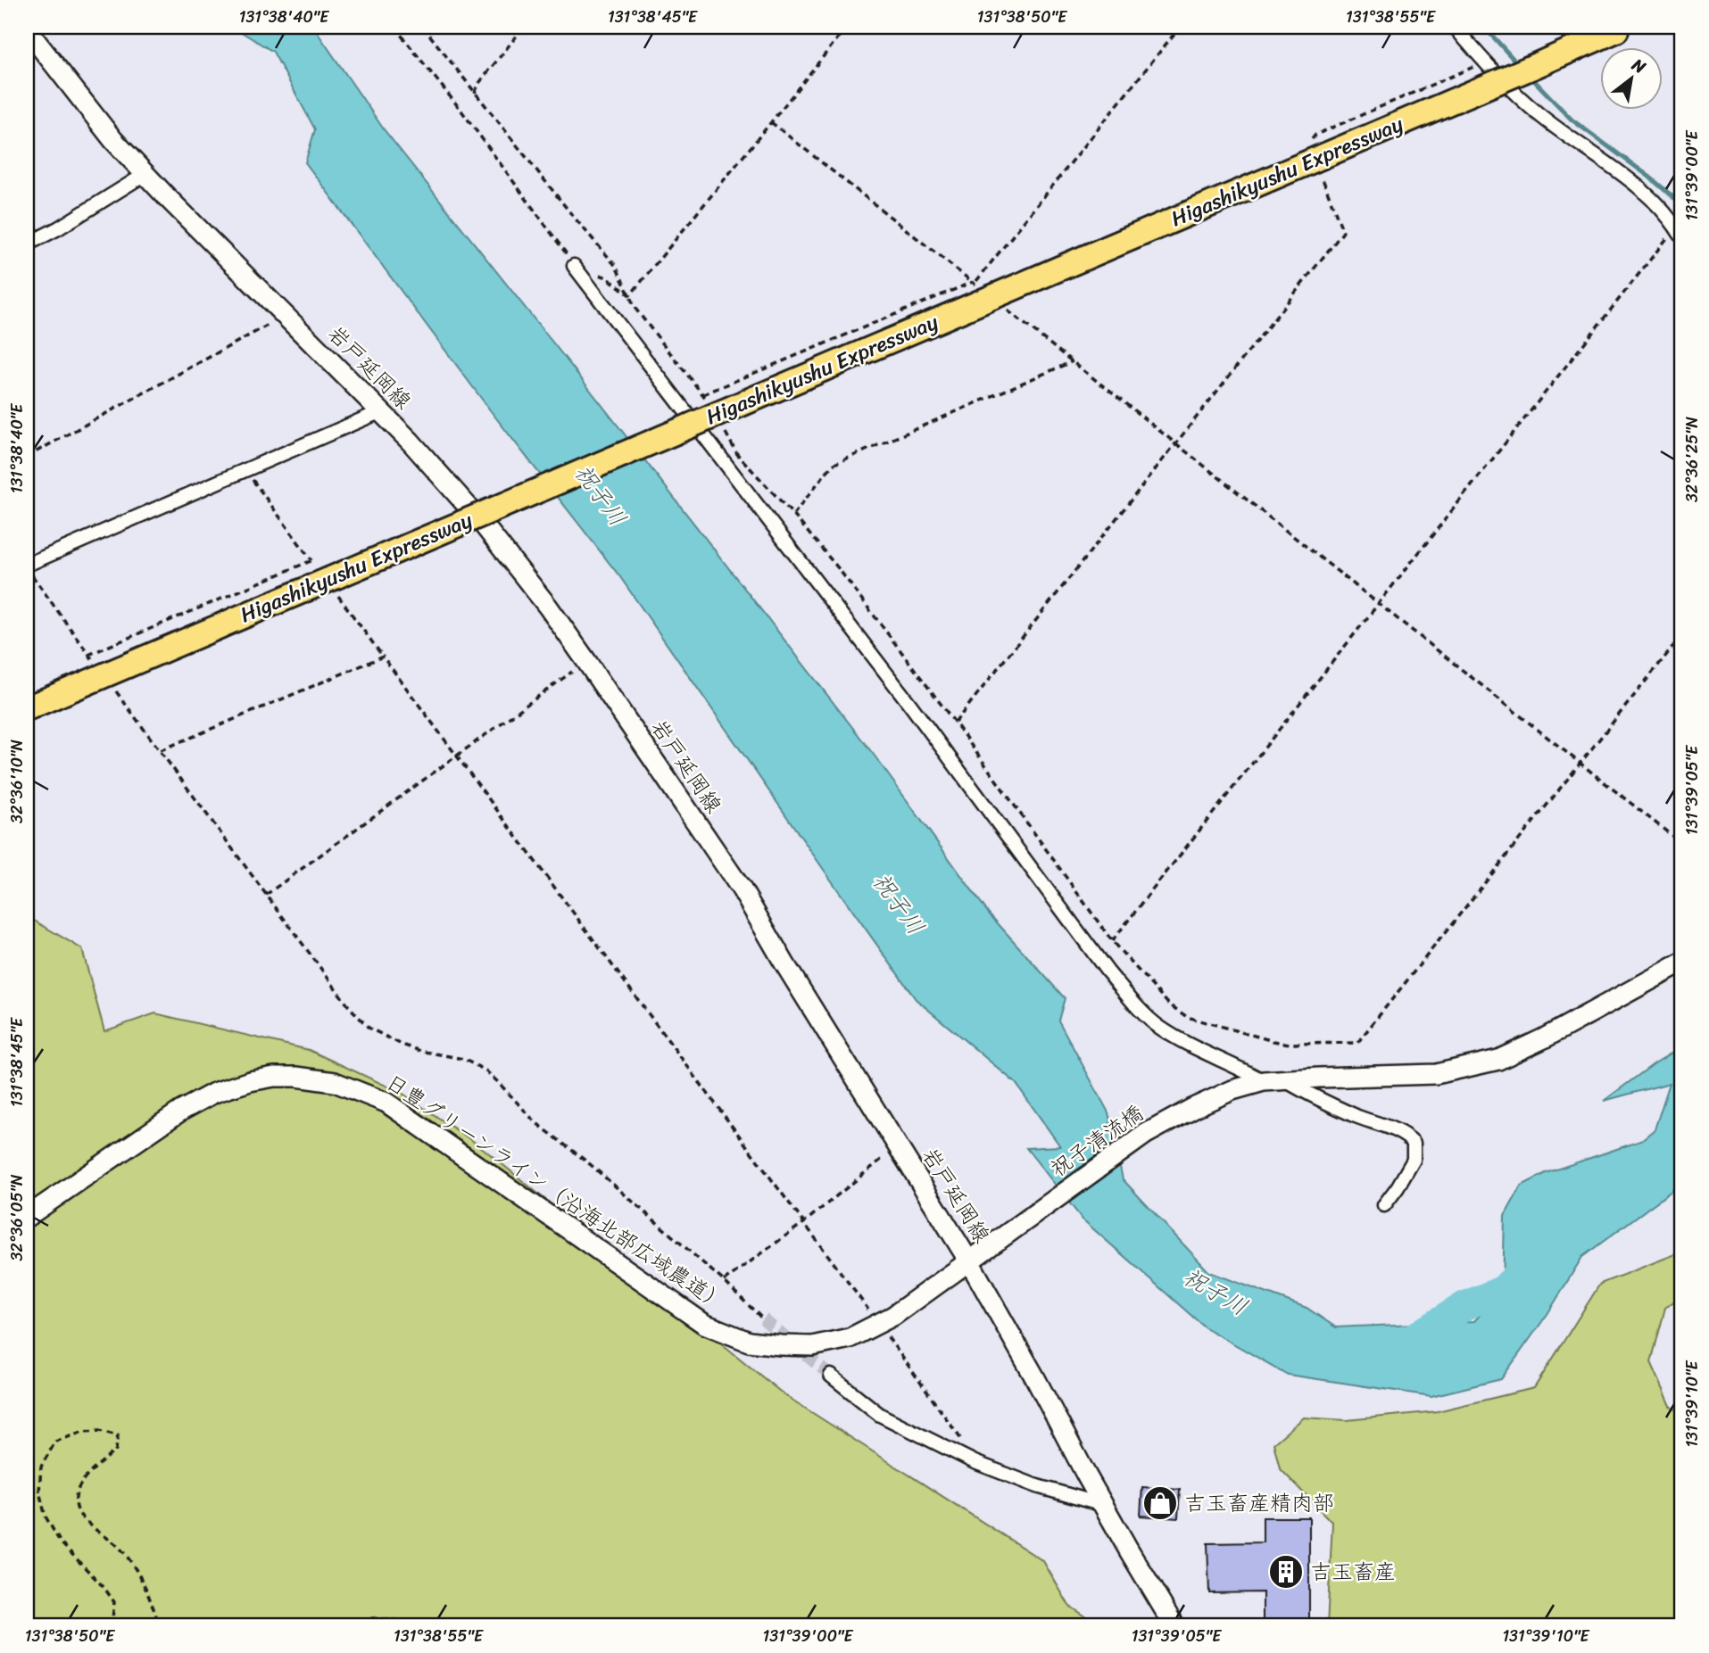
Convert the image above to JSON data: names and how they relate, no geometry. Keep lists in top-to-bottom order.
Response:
{
  "streets": {
    "highway": ["Higashikyushu Expressway"],
    "main road": ["岩戸延岡線", "祝子清流橋", "日豊グリーンライン（沿海北部広域農道）"]
  },
  "crossings": [
    ["岩戸延岡線", "日豊グリーンライン（沿海北部広域農道）"],
    ["祝子清流橋", "日豊グリーンライン（沿海北部広域農道）"]
  ],
  "water": ["祝子川"],
  "places": {
    "shop": ["吉玉畜産精肉部"],
    "building": ["吉玉畜産"]
  },
  "north": "top right",
  "coordinates": [
    "131°38'40\"E",
    "131°38'45\"E",
    "131°38'50\"E",
    "131°38'55\"E",
    "131°39'00\"E",
    "32°36'25\"N",
    "32°36'10\"N",
    "131°39'05\"E",
    "32°36'05\"N",
    "131°39'10\"E"
  ]
}
